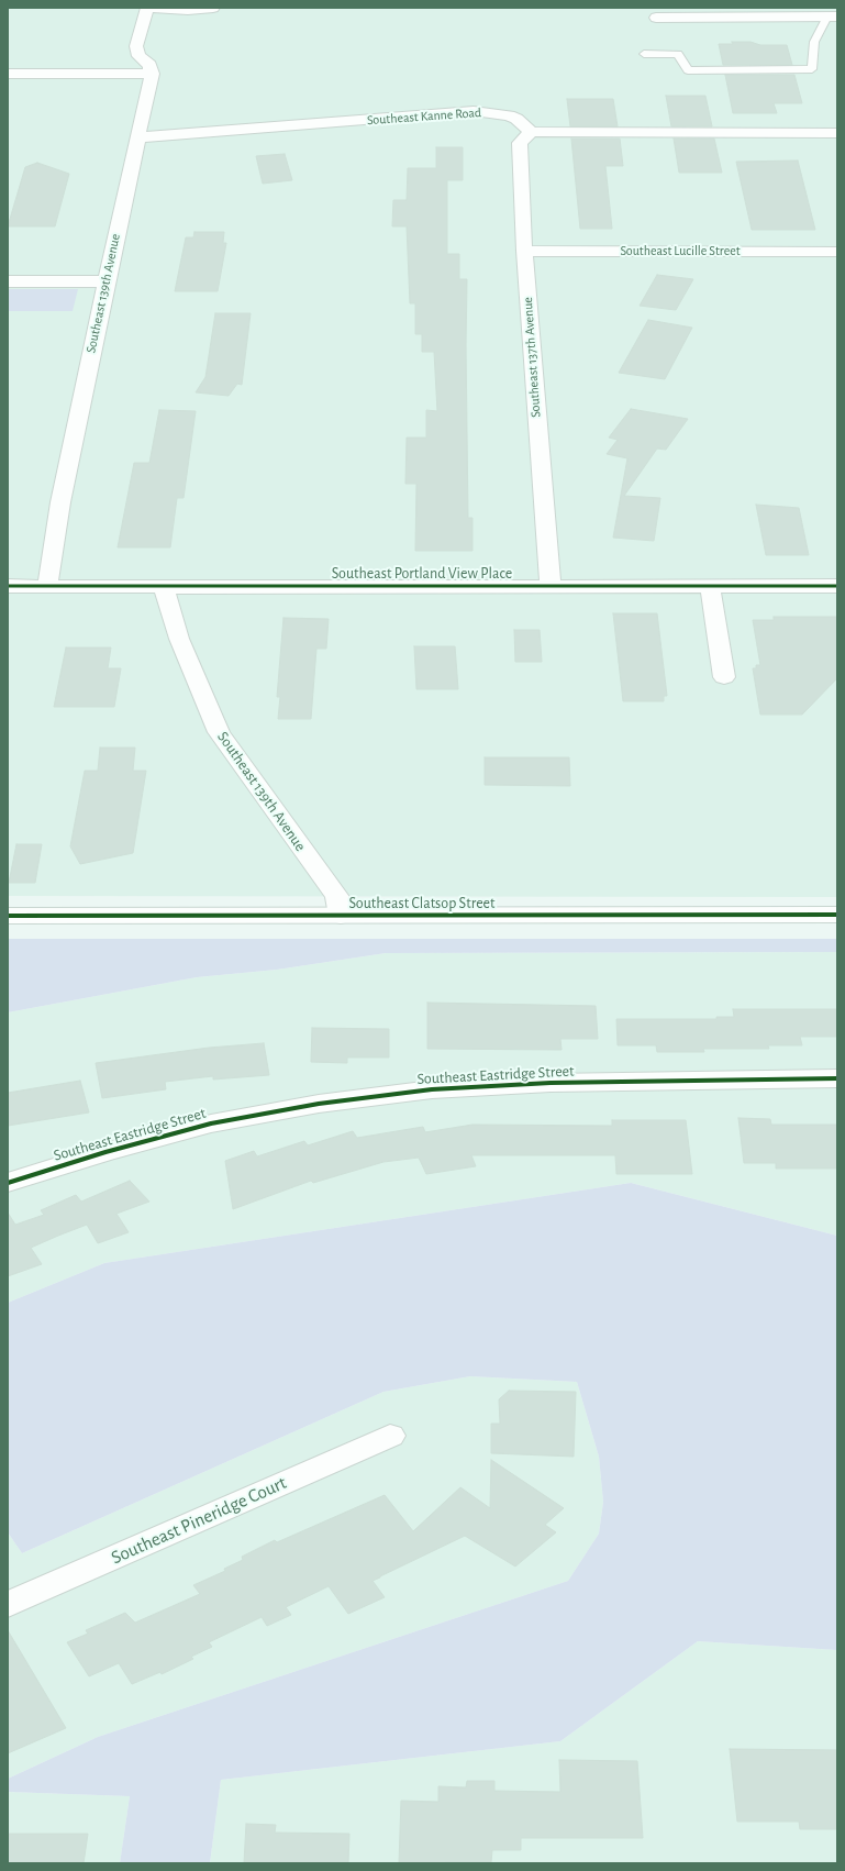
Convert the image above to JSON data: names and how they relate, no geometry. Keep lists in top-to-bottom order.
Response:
{
  "streets": {
    "street": [
      "Southeast Kanne Road",
      "Southeast Lucille Street",
      "Southeast 139th Avenue",
      "Southeast 137th Avenue",
      "Southeast Portland View Place",
      "Southeast Clatsop Street",
      "Southeast Eastridge Street",
      "Southeast Pineridge Court"
    ]
  },
  "crossings": [
    ["Southeast Kanne Road", "Southeast 139th Avenue"],
    ["Southeast Kanne Road", "Southeast 137th Avenue"],
    ["Southeast Lucille Street", "Southeast 137th Avenue"],
    ["Southeast 139th Avenue", "Southeast Portland View Place"],
    ["Southeast 139th Avenue", "Southeast Clatsop Street"],
    ["Southeast 137th Avenue", "Southeast Portland View Place"]
  ]
}
